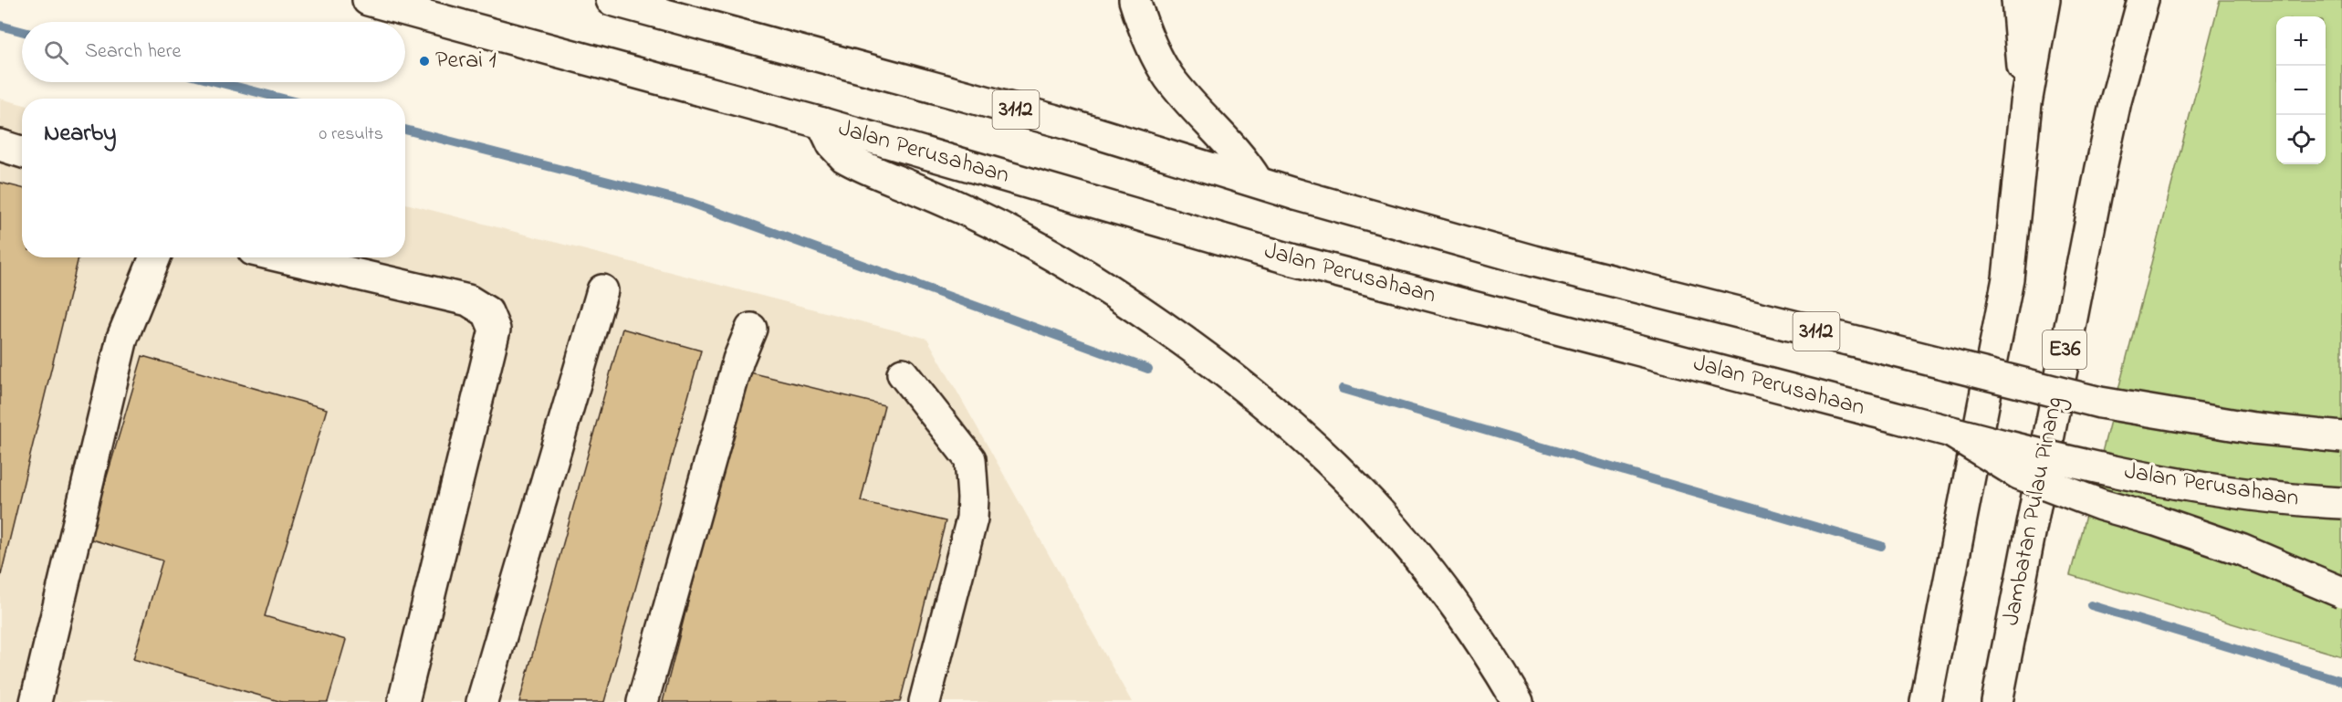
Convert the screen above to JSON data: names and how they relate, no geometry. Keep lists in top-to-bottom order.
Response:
{
  "streets": {
    "main road": [
      "3112",
      "Jalan Perusahaan",
      "E36",
      "Jambatan Pulau Pinang"
    ]
  },
  "places": ["Perai 1"],
  "page": {
    "map_buttons": ["+", "−"],
    "search": "Search here",
    "heading": ["Nearby", "0 results"]
  }
}
